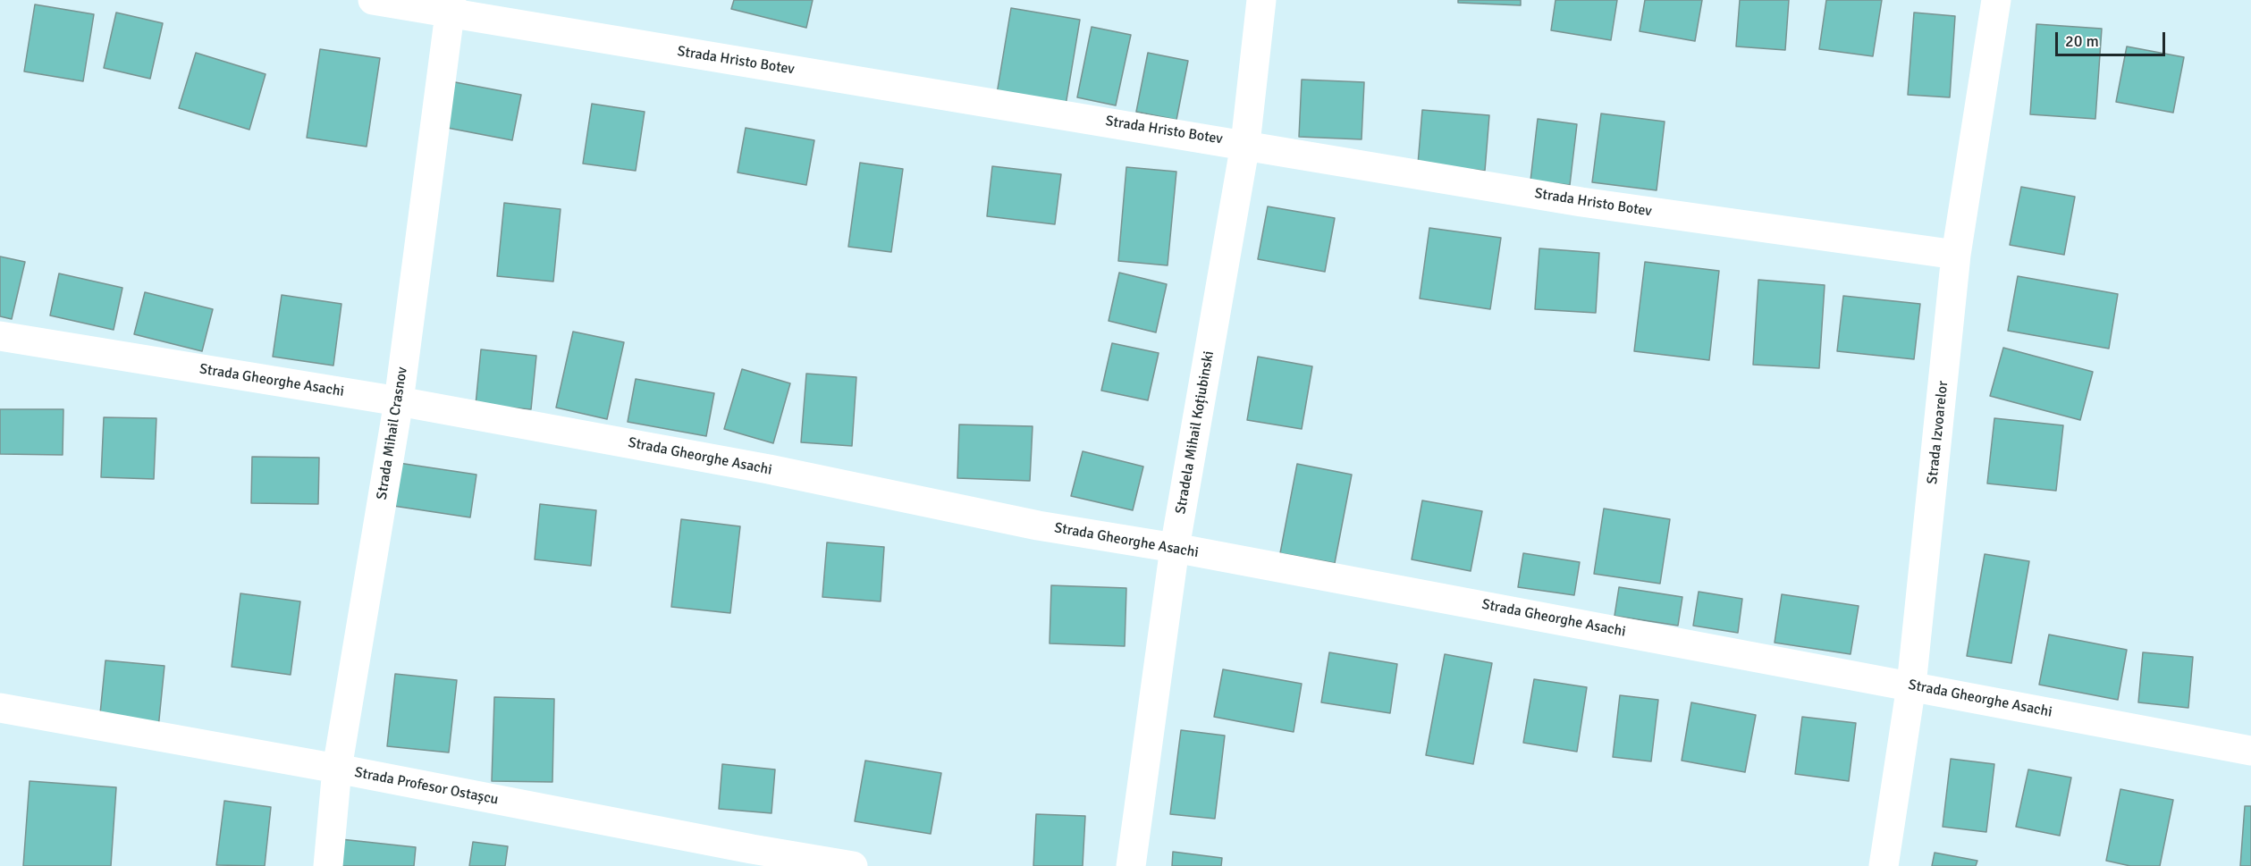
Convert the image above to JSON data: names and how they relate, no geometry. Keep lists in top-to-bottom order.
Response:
{
  "streets": {
    "street": [
      "Strada Hristo Botev",
      "Strada Gheorghe Asachi",
      "Stradela Mihail Koțiubinski",
      "Strada Izvoarelor",
      "Strada Mihail Crasnov",
      "Strada Profesor Ostașcu"
    ]
  },
  "crossings": [
    ["Strada Hristo Botev", "Stradela Mihail Koțiubinski"],
    ["Strada Hristo Botev", "Strada Izvoarelor"],
    ["Strada Hristo Botev", "Strada Mihail Crasnov"],
    ["Strada Gheorghe Asachi", "Stradela Mihail Koțiubinski"],
    ["Strada Gheorghe Asachi", "Strada Izvoarelor"],
    ["Strada Gheorghe Asachi", "Strada Mihail Crasnov"],
    ["Strada Mihail Crasnov", "Strada Profesor Ostașcu"]
  ],
  "scale_bar": "20 m"
}
